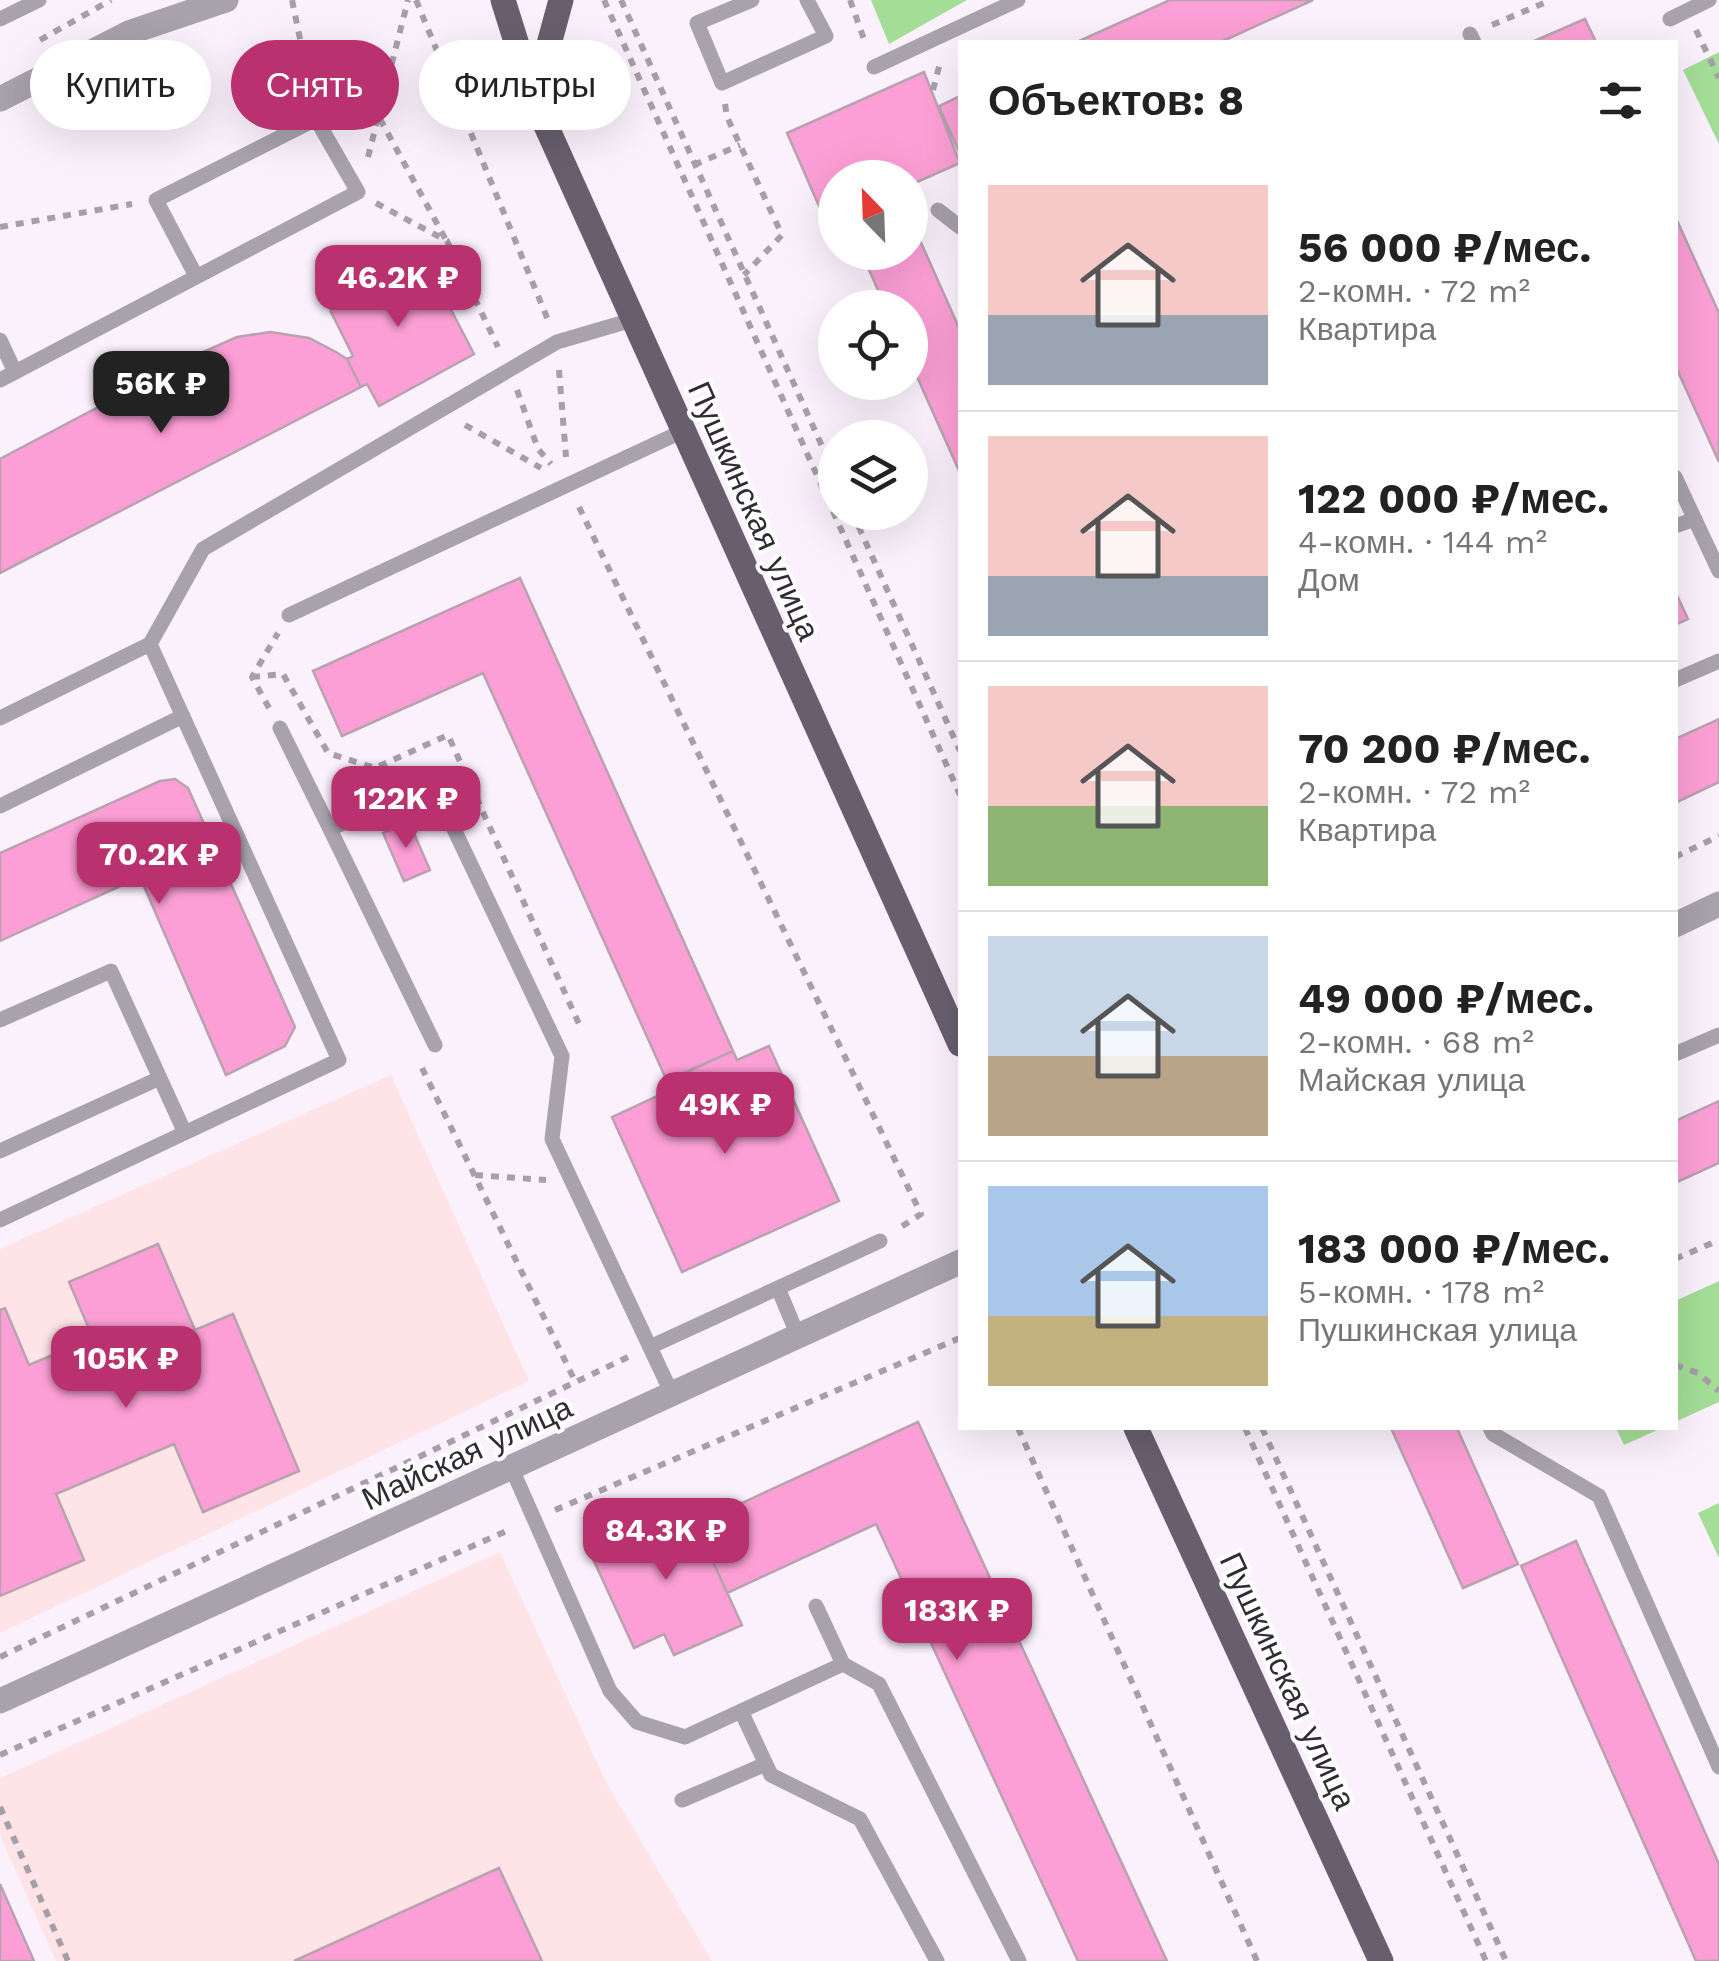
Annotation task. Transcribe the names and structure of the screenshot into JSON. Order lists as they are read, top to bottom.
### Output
{
  "streets": {
    "main road": ["Пушкинская улица"],
    "street": ["Майская улица"]
  },
  "north": "top left",
  "page": {
    "chip": ["Купить", "Снять", "Фильтры"],
    "heading": "Объектов: 8",
    "list": [
      {
        "name": "56 000 ₽/мес.",
        "note": "2-комн. · 72 m² · Квартира"
      },
      {
        "name": "122 000 ₽/мес.",
        "note": "4-комн. · 144 m² · Дом"
      },
      {
        "name": "70 200 ₽/мес.",
        "note": "2-комн. · 72 m² · Квартира"
      },
      {
        "name": "49 000 ₽/мес.",
        "note": "2-комн. · 68 m² · Майская улица"
      },
      {
        "name": "183 000 ₽/мес.",
        "note": "5-комн. · 178 m² · Пушкинская улица"
      }
    ],
    "price": [
      "46.2K ₽",
      "56K ₽",
      "122K ₽",
      "70.2K ₽",
      "49K ₽",
      "105K ₽",
      "84.3K ₽",
      "183K ₽"
    ]
  }
}
